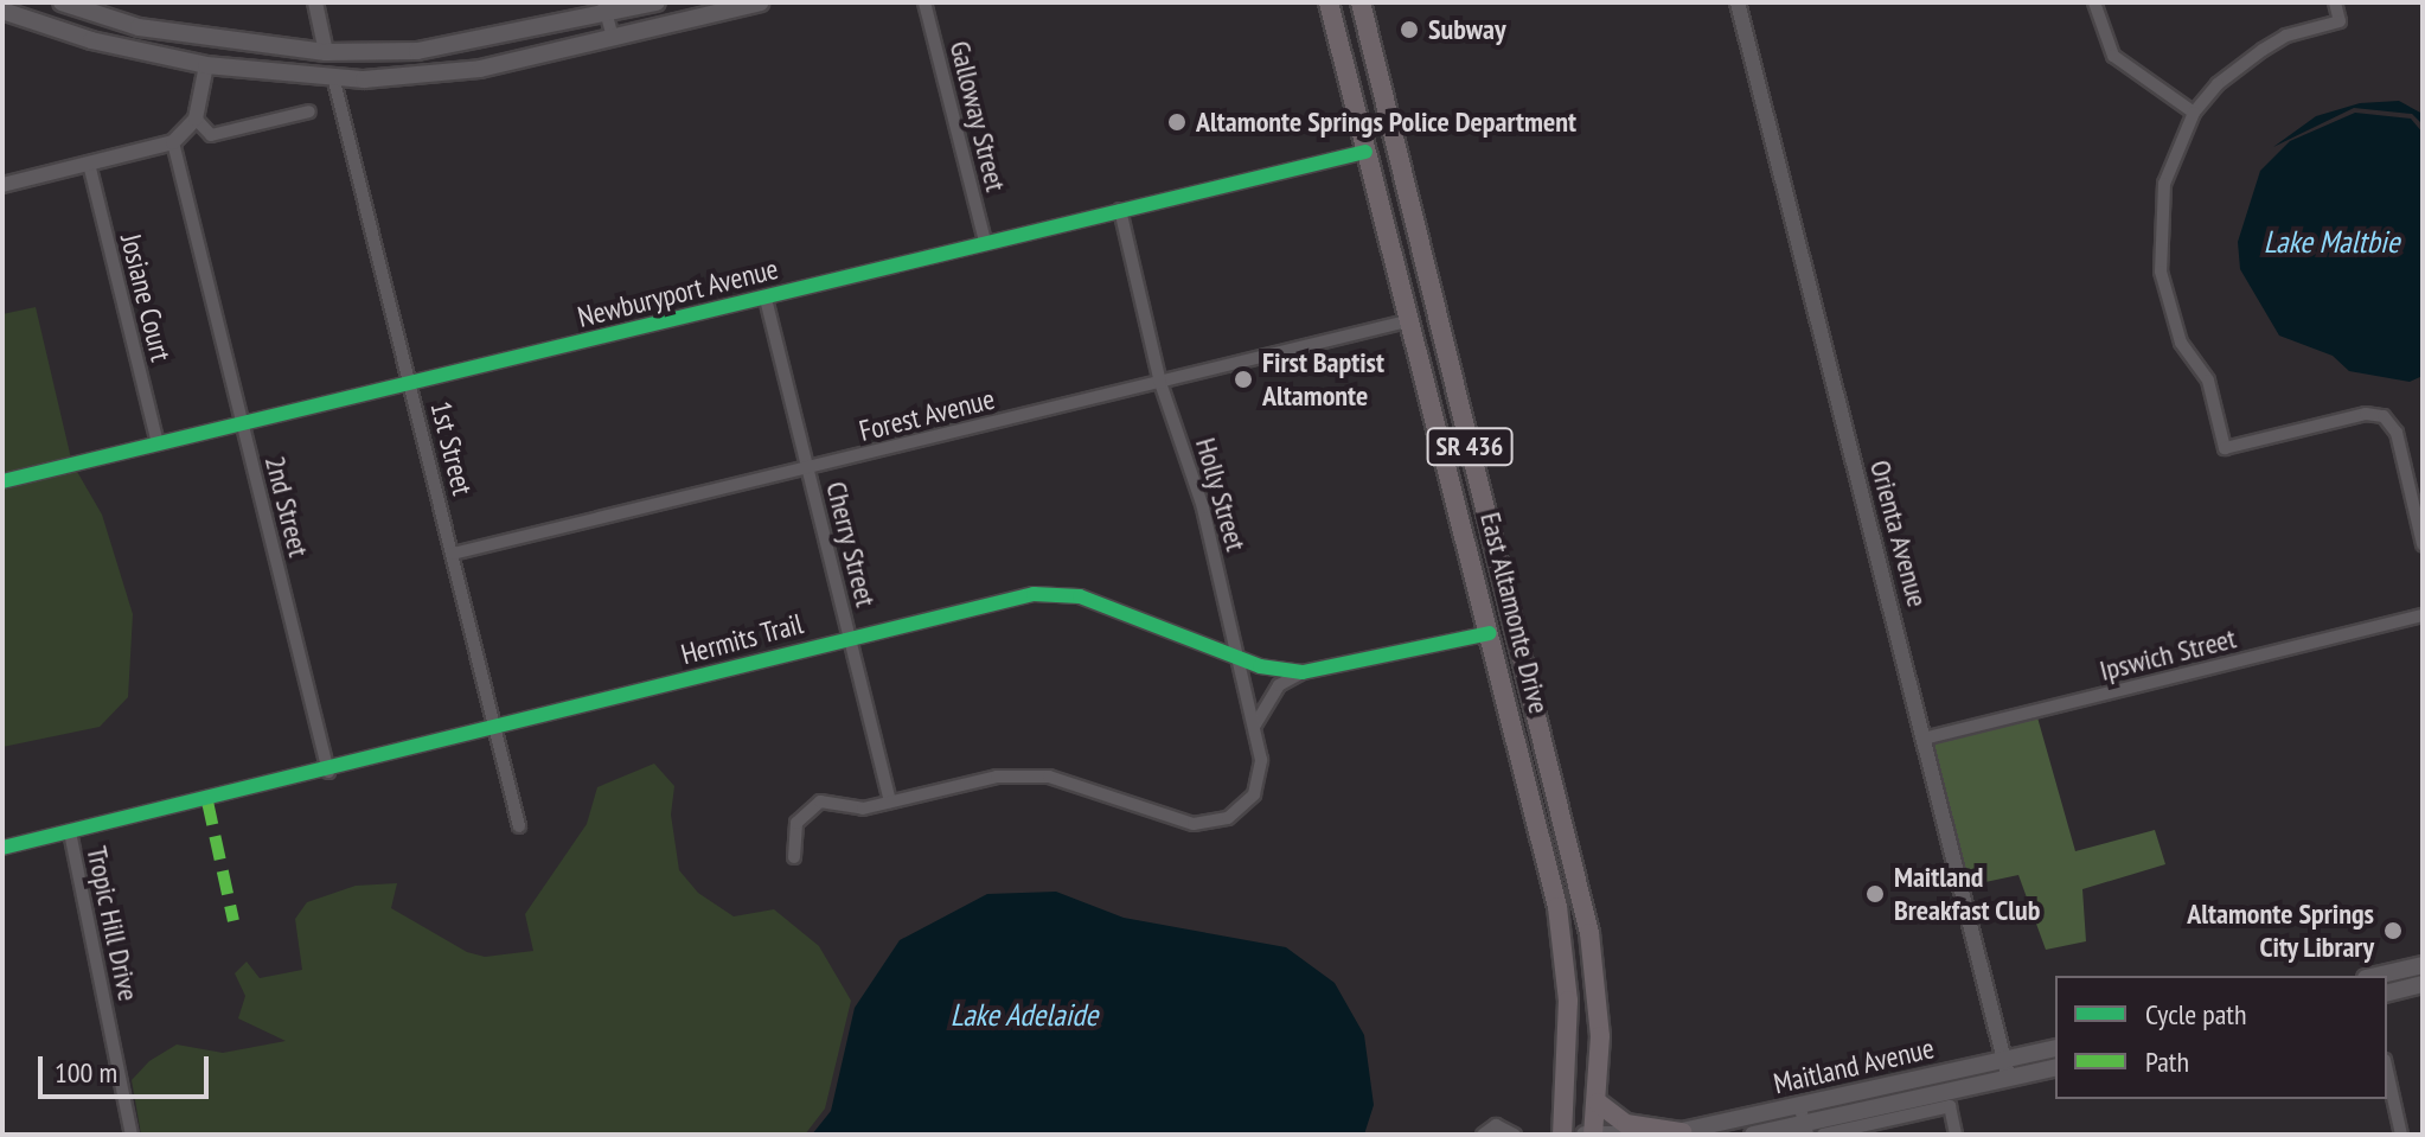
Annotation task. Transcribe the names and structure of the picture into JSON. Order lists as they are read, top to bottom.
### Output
{
  "streets": {
    "main road": ["SR 436", "East Altamonte Drive", "Maitland Avenue"],
    "street": [
      "Galloway Street",
      "Newburyport Avenue",
      "Josiane Court",
      "Forest Avenue",
      "1st Street",
      "Holly Street",
      "2nd Street",
      "Orienta Avenue",
      "Cherry Street",
      "Hermits Trail",
      "Ipswich Street",
      "Tropic Hill Drive"
    ]
  },
  "crossings": [
    ["Galloway Street", "Newburyport Avenue"],
    ["Newburyport Avenue", "Josiane Court"],
    ["Newburyport Avenue", "1st Street"],
    ["Newburyport Avenue", "Holly Street"],
    ["Newburyport Avenue", "2nd Street"],
    ["Newburyport Avenue", "Cherry Street"],
    ["Newburyport Avenue", "East Altamonte Drive"],
    ["Forest Avenue", "1st Street"],
    ["Forest Avenue", "Holly Street"],
    ["Forest Avenue", "Cherry Street"],
    ["Forest Avenue", "East Altamonte Drive"],
    ["SR 436", "East Altamonte Drive"],
    ["1st Street", "Hermits Trail"],
    ["Holly Street", "Cherry Street"],
    ["Holly Street", "Hermits Trail"],
    ["2nd Street", "Hermits Trail"],
    ["Orienta Avenue", "Ipswich Street"],
    ["Orienta Avenue", "Maitland Avenue"],
    ["Cherry Street", "Hermits Trail"],
    ["East Altamonte Drive", "Hermits Trail"],
    ["Hermits Trail", "Tropic Hill Drive"]
  ],
  "water": ["Lake Maltbie", "Lake Adelaide"],
  "places": [
    "Subway",
    "Altamonte Springs Police Department",
    "First Baptist Altamonte",
    "Maitland Breakfast Club",
    "Altamonte Springs City Library"
  ],
  "legend": ["Cycle path", "Path"],
  "scale_bar": "100 m"
}
